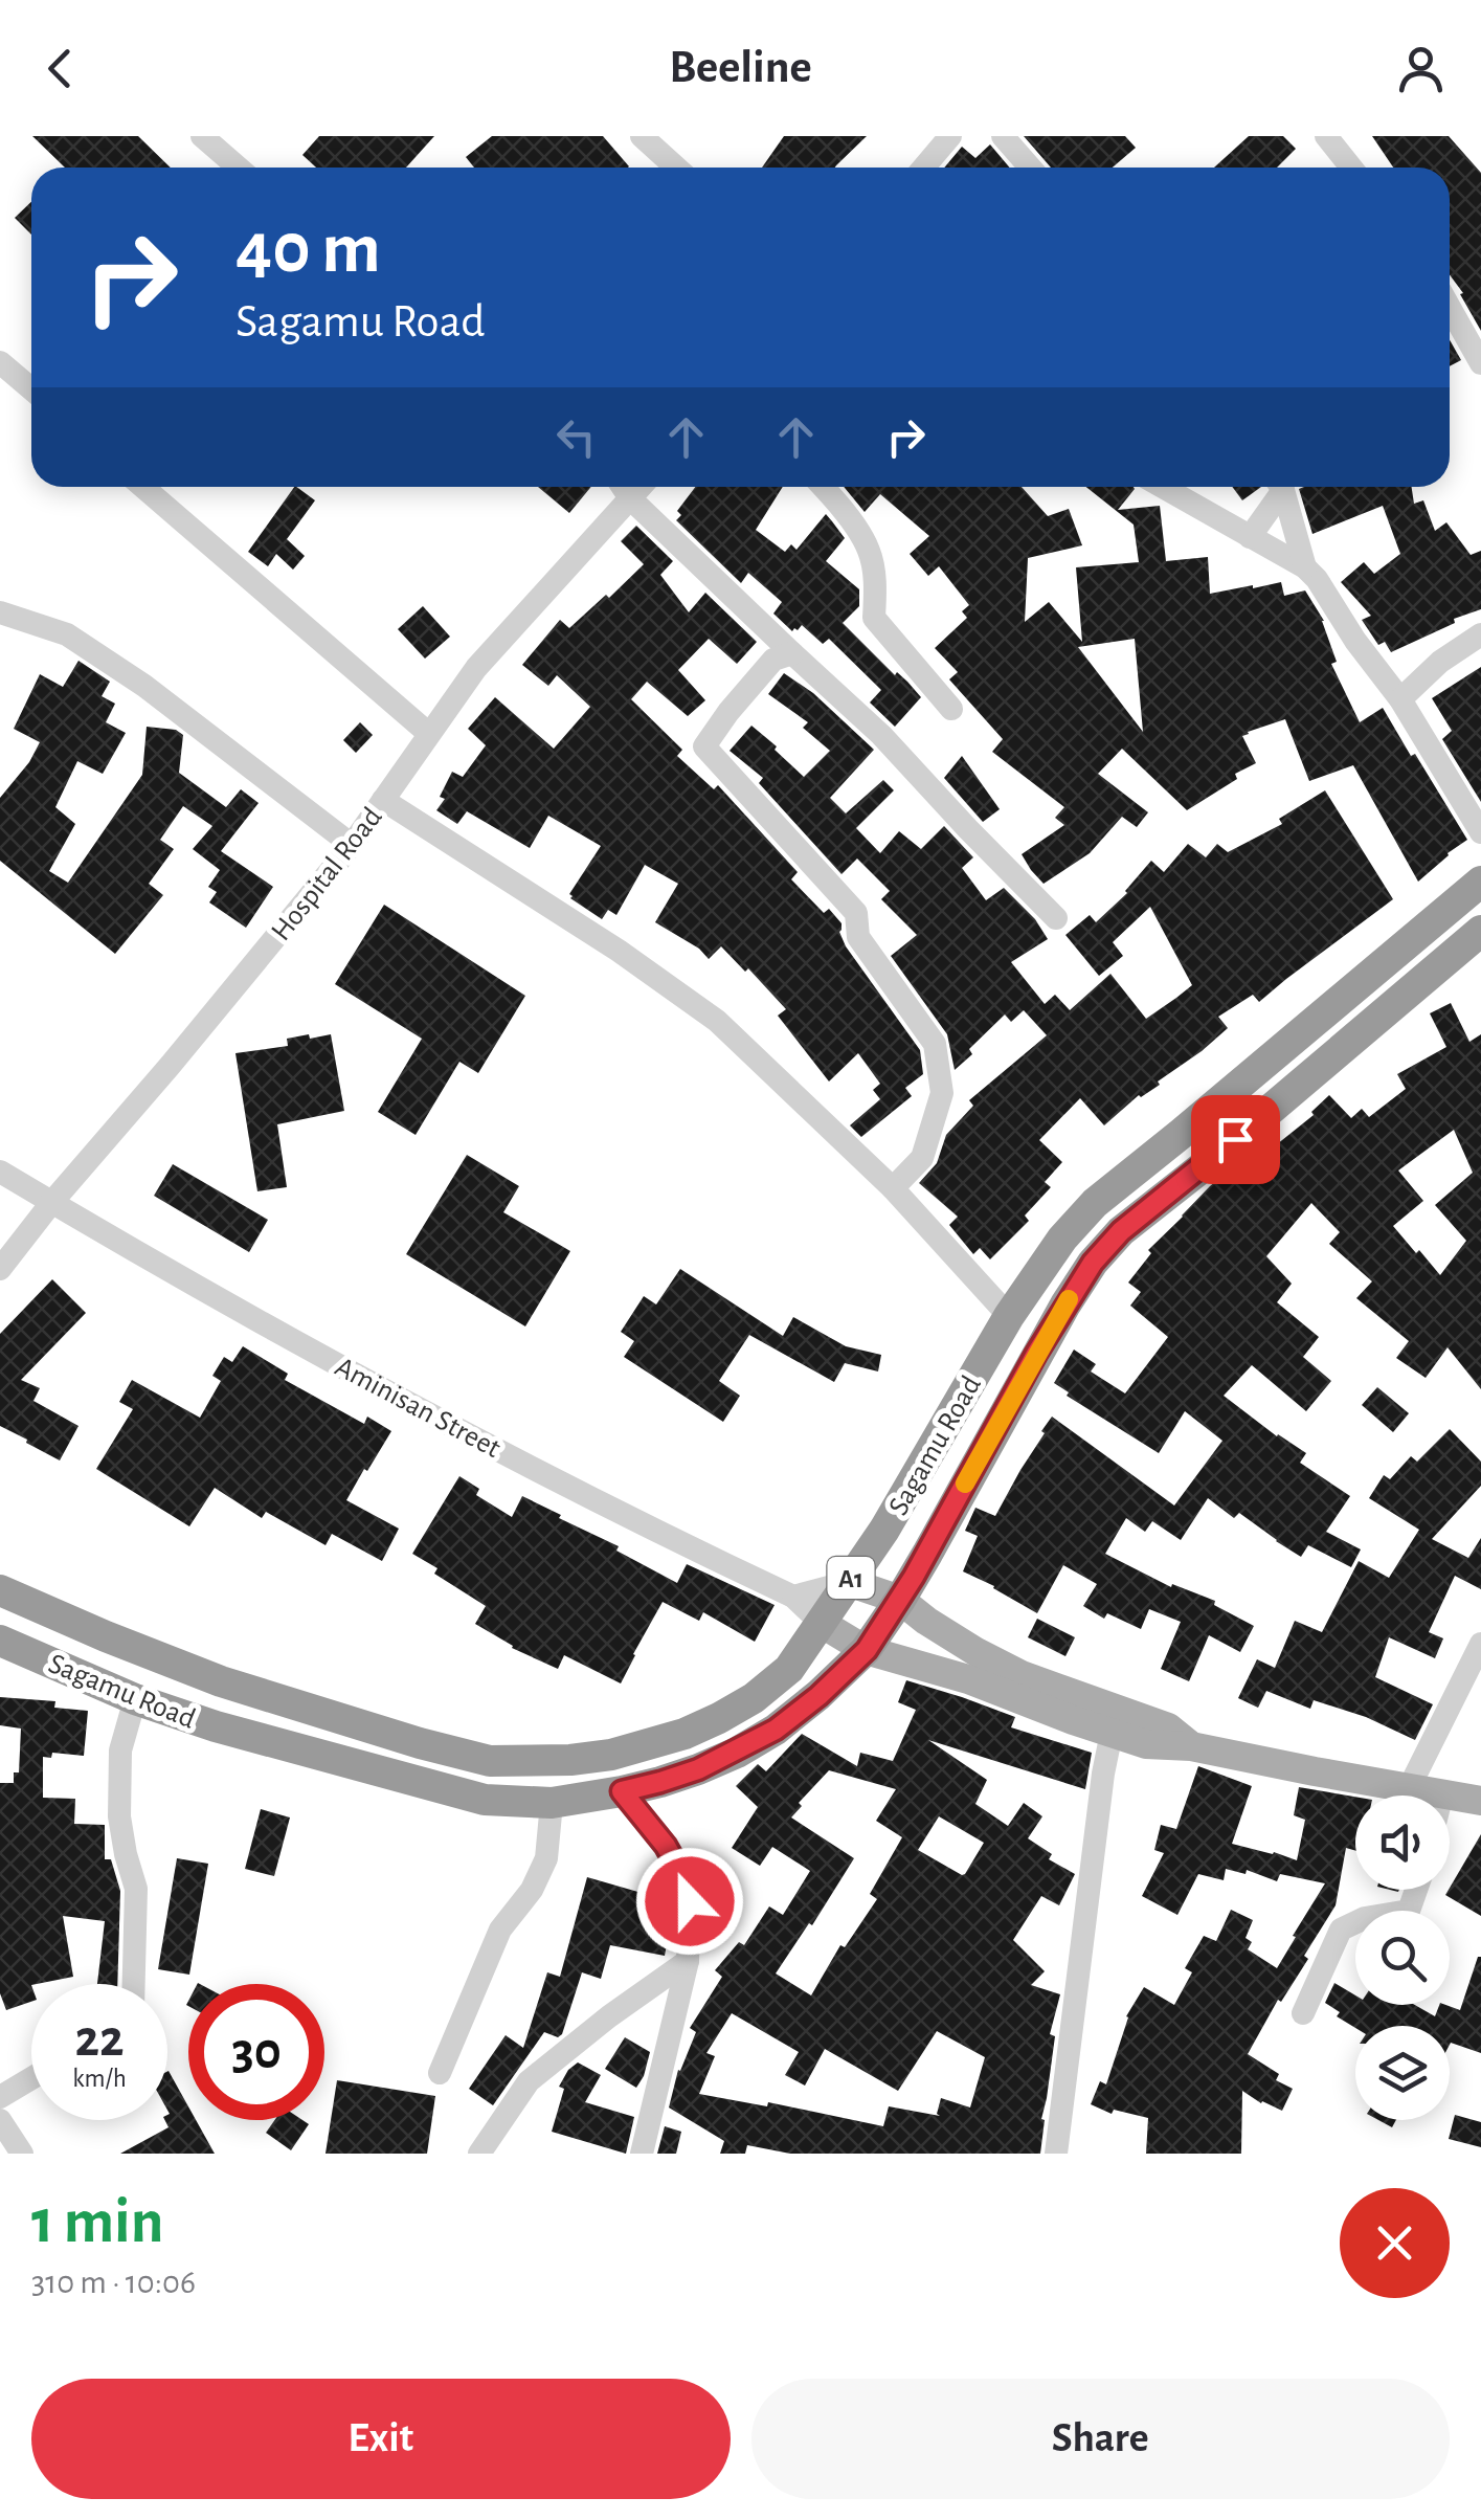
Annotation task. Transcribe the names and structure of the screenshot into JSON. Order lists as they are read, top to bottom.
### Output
{
  "streets": {
    "highway": ["Sagamu Road", "A1"],
    "street": ["Hospital Road", "Aminisan Street"]
  },
  "crossings": [
    ["Hospital Road", "Aminisan Street"],
    ["Aminisan Street", "Sagamu Road"]
  ],
  "page": {
    "header": "Beeline",
    "turn": ["40 m", "Sagamu Road"],
    "speed": "22 km/h",
    "limit": "30",
    "heading": ["1 min", "310 m · 10:06"],
    "buttons": ["Exit", "Share"]
  }
}
